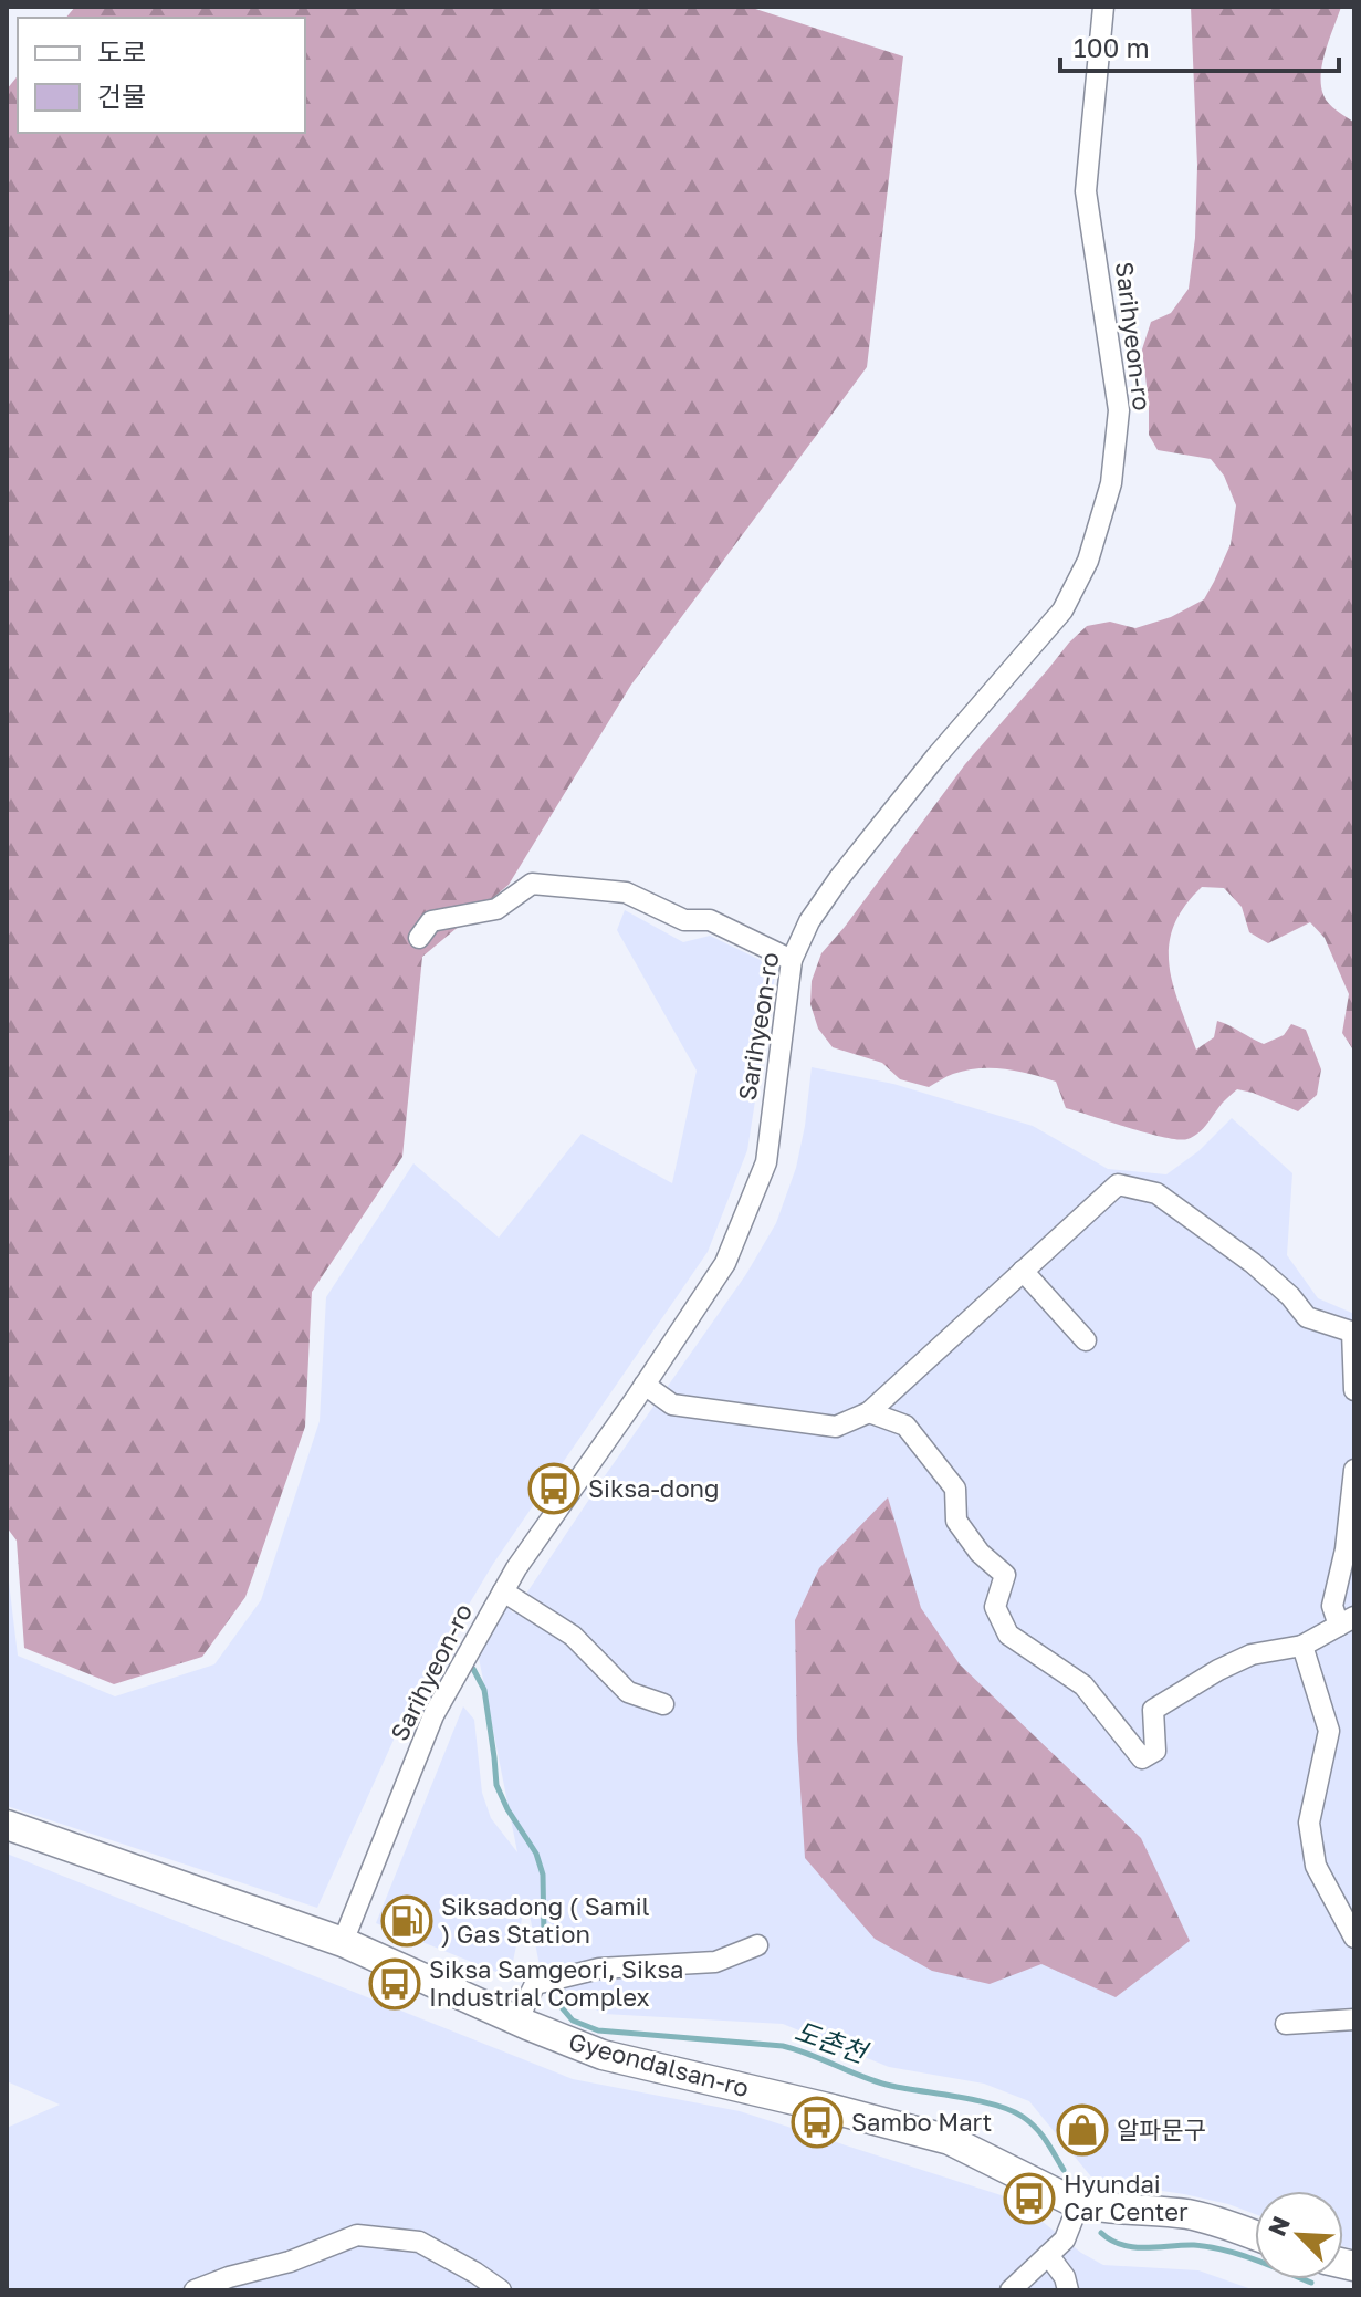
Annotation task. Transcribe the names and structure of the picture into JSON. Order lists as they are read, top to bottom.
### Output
{
  "streets": {
    "street": ["Sarihyeon-ro", "Gyeondalsan-ro"]
  },
  "crossings": [
    ["Sarihyeon-ro", "Gyeondalsan-ro"]
  ],
  "water": ["도촌천"],
  "places": {
    "bus stop": [
      "Siksa-dong",
      "Siksa Samgeori, Siksa Industrial Complex",
      "Sambo Mart",
      "Hyundai Car Center"
    ],
    "fuel station": ["Siksadong ( Samil ) Gas Station"],
    "shop": ["알파문구"]
  },
  "legend": ["도로", "건물"],
  "scale_bar": "100 m",
  "north": "top left"
}
